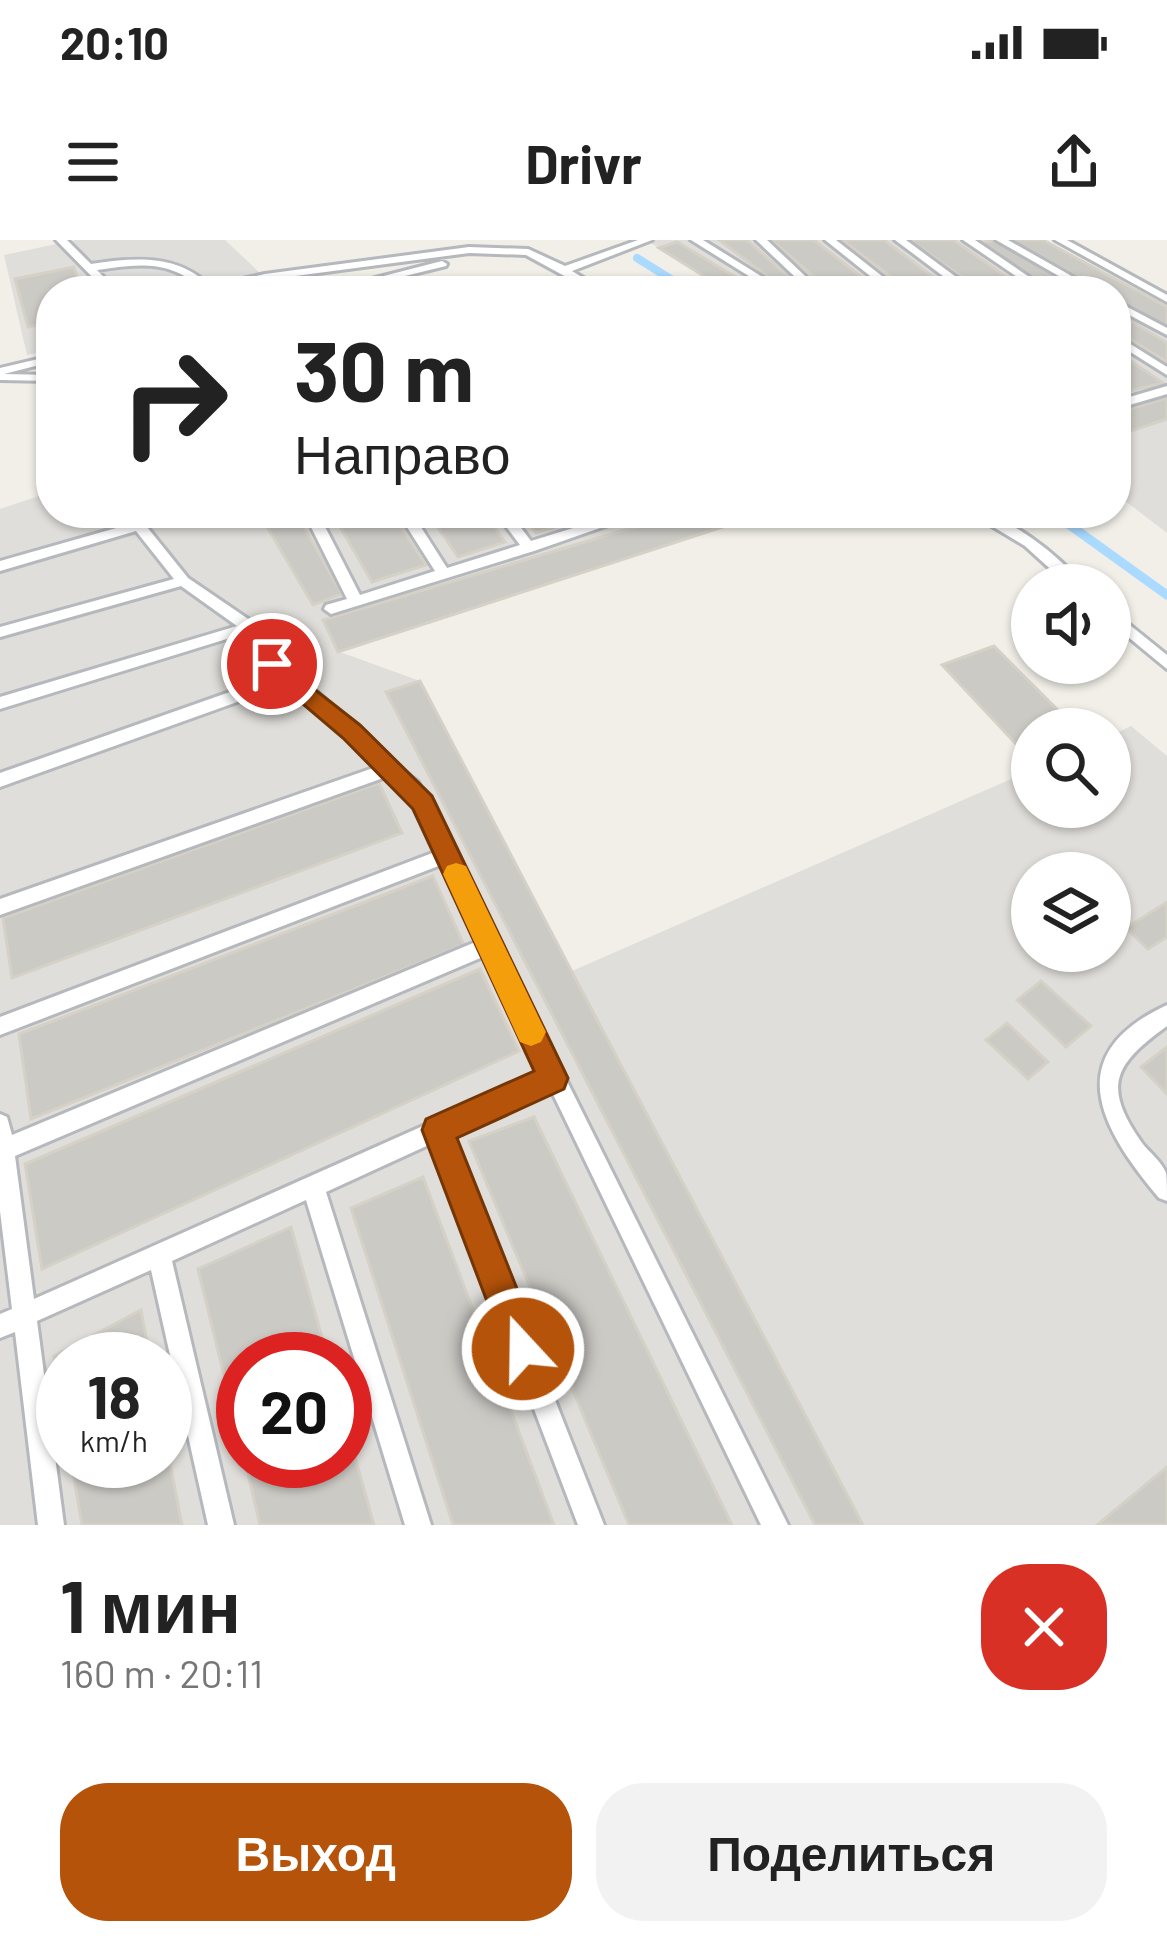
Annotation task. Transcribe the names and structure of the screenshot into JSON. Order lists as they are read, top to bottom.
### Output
{
  "page": {
    "status": "20:10",
    "header": "Drivr",
    "turn": ["30 m", "Направо"],
    "speed": "18 km/h",
    "limit": "20",
    "heading": ["1 мин", "160 m · 20:11"],
    "buttons": ["Выход", "Поделиться"]
  }
}
